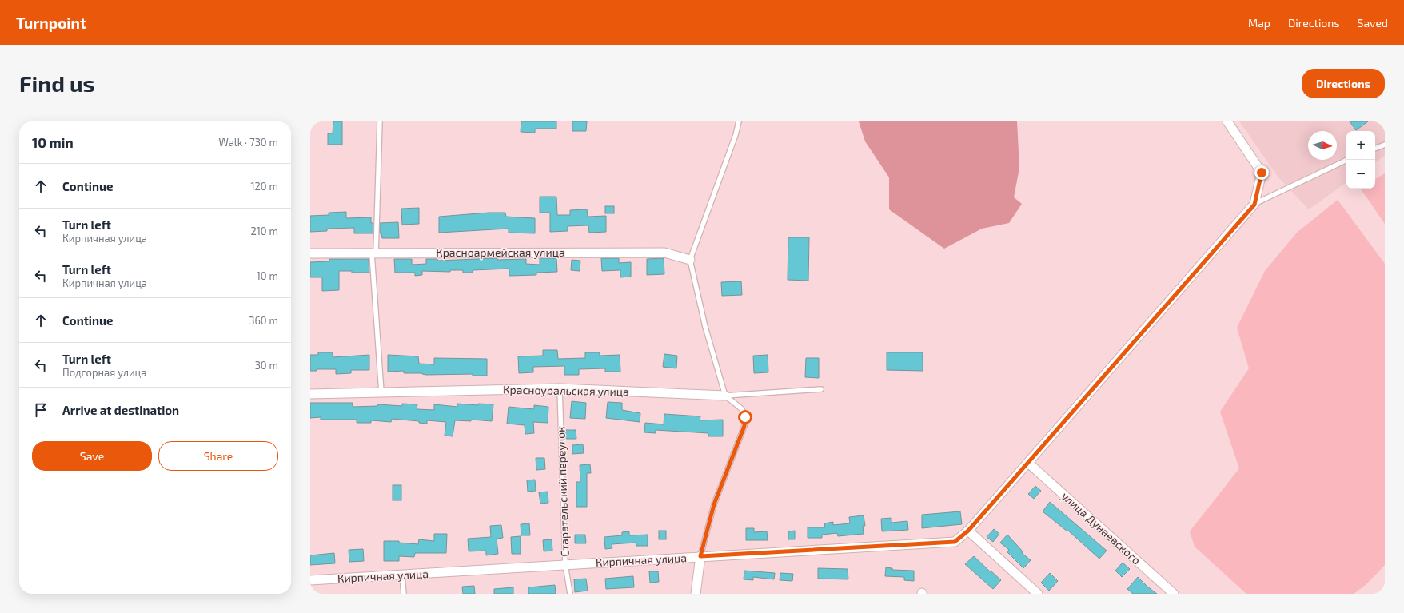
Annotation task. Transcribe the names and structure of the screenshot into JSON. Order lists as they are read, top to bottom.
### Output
{
  "streets": {
    "street": [
      "Красноармейская улица",
      "Красноуральская улица",
      "улица Дунаевского",
      "Кирпичная улица"
    ],
    "lane": ["Старательский переулок"]
  },
  "crossings": [
    ["Красноуральская улица", "Старательский переулок"],
    ["Старательский переулок", "Кирпичная улица"],
    ["улица Дунаевского", "Кирпичная улица"]
  ],
  "north": "right",
  "page": {
    "header": "Turnpoint",
    "nav": ["Map", "Directions", "Saved"],
    "buttons": [
      "Directions",
      ["Save", "Share"]
    ],
    "title": "Find us",
    "heading": ["10 min", "Walk · 730 m"],
    "map_buttons": ["+", "−"],
    "list": [
      ["Continue", "120 m"],
      ["Turn left", "Кирпичная улица", "210 m"],
      ["Turn left", "Кирпичная улица", "10 m"],
      ["Continue", "360 m"],
      ["Turn left", "Подгорная улица", "30 m"],
      "Arrive at destination"
    ]
  }
}
